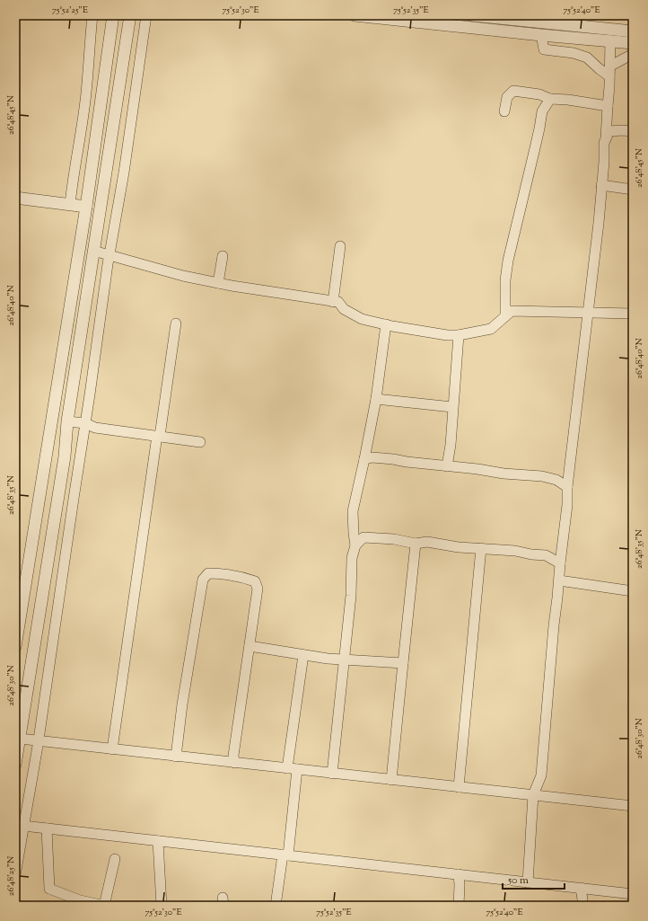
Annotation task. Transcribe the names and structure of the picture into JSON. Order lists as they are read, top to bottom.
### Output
{
  "scale_bar": "50 m",
  "coordinates": [
    "75°52'25\"E",
    "75°52'30\"E",
    "75°52'35\"E",
    "75°52'40\"E",
    "26°48'45\"N",
    "26°48'40\"N",
    "26°48'35\"N",
    "26°48'30\"N",
    "26°48'25\"N"
  ]
}
